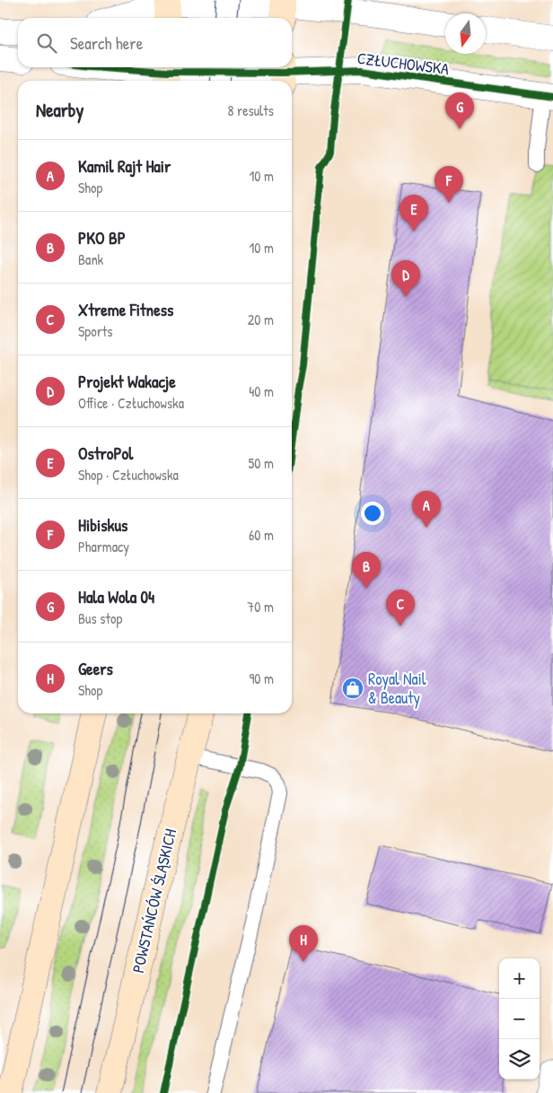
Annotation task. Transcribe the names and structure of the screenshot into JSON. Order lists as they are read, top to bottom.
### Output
{
  "streets": {
    "main road": ["POWSTAŃCÓW ŚLĄSKICH"],
    "street": ["CZŁUCHOWSKA"]
  },
  "places": {
    "shop": ["Royal Nail & Beauty"]
  },
  "north": "bottom",
  "page": {
    "search": "Search here",
    "heading": ["Nearby", "8 results"],
    "pins": [
      "G",
      "F",
      "E",
      "D",
      "A",
      "B",
      "C",
      "H"
    ],
    "list": [
      {
        "mark": "A",
        "name": "Kamil Rajt Hair",
        "note": "Shop",
        "value": "10 m"
      },
      {
        "mark": "B",
        "name": "PKO BP",
        "note": "Bank",
        "value": "10 m"
      },
      {
        "mark": "C",
        "name": "Xtreme Fitness",
        "note": "Sports",
        "value": "20 m"
      },
      {
        "mark": "D",
        "name": "Projekt Wakacje",
        "note": "Office · Człuchowska",
        "value": "40 m"
      },
      {
        "mark": "E",
        "name": "OstroPol",
        "note": "Shop · Człuchowska",
        "value": "50 m"
      },
      {
        "mark": "F",
        "name": "Hibiskus",
        "note": "Pharmacy",
        "value": "60 m"
      },
      {
        "mark": "G",
        "name": "Hala Wola 04",
        "note": "Bus stop",
        "value": "70 m"
      },
      {
        "mark": "H",
        "name": "Geers",
        "note": "Shop",
        "value": "90 m"
      }
    ],
    "map_buttons": ["+", "−"]
  }
}
